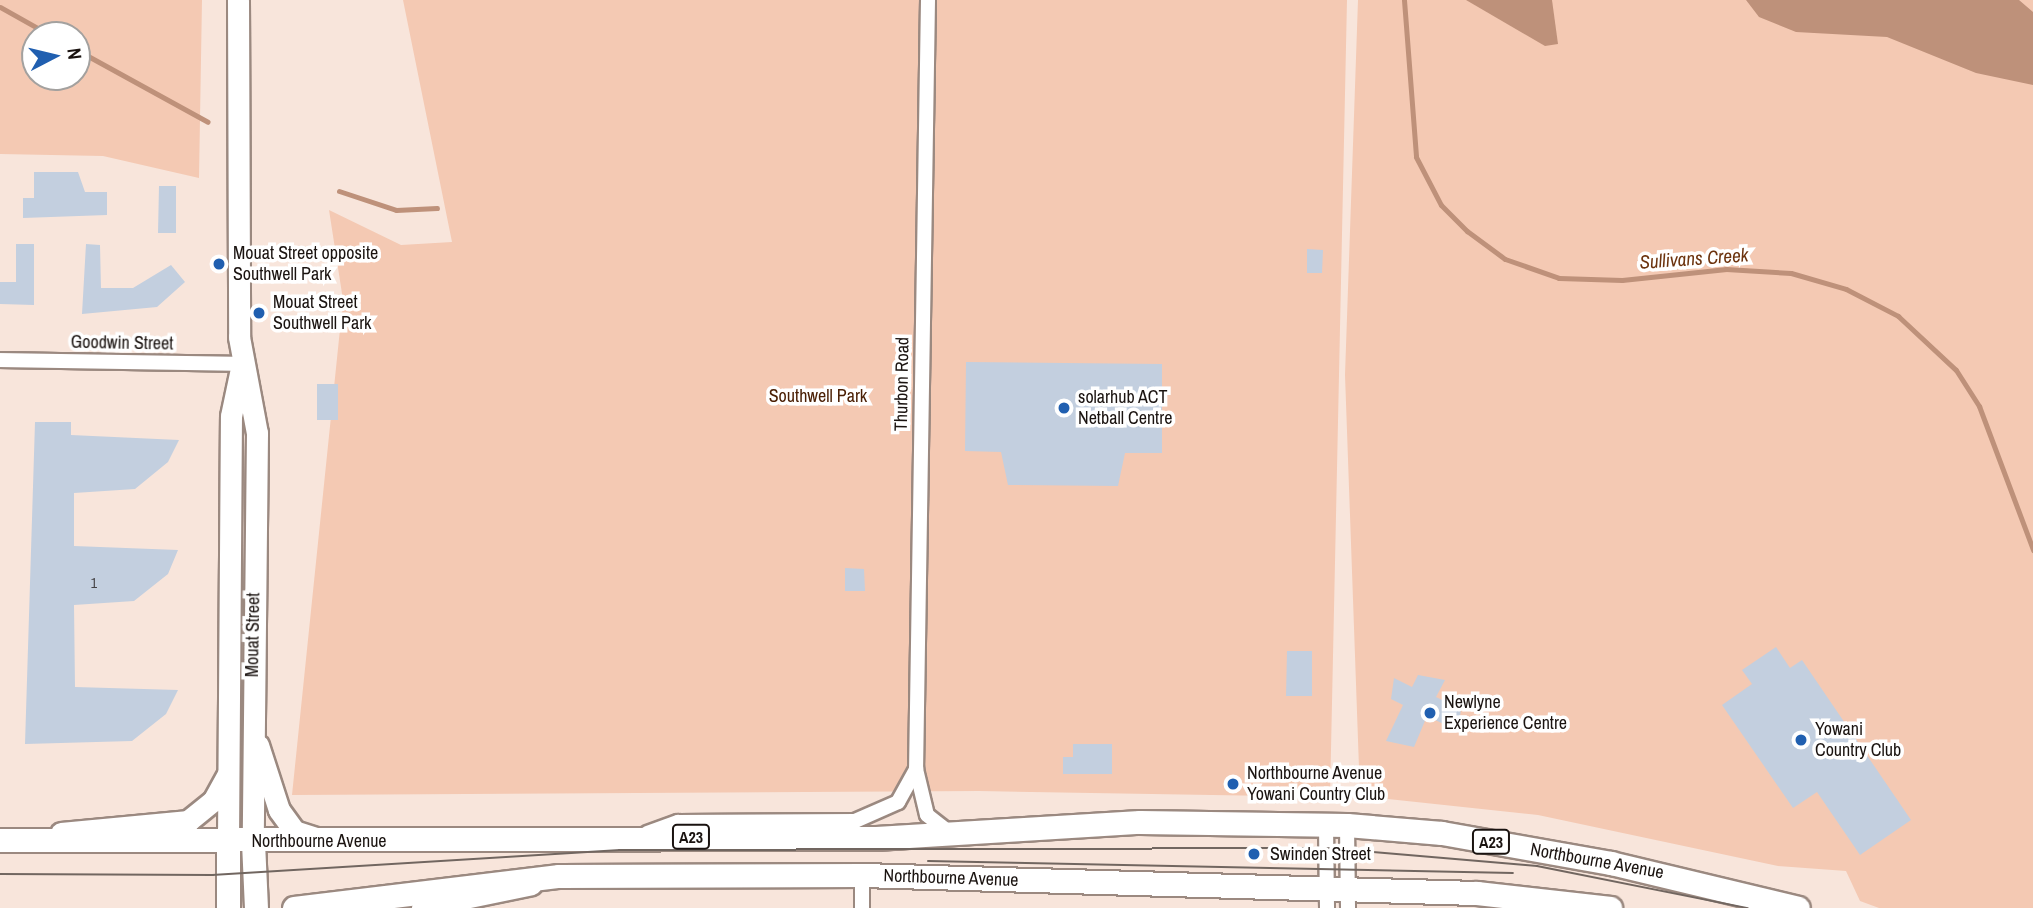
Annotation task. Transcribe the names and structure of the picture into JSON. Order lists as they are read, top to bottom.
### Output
{
  "streets": {
    "highway": ["Mouat Street", "A23", "Northbourne Avenue"],
    "street": ["Goodwin Street", "Thurbon Road"]
  },
  "crossings": [
    ["Goodwin Street", "Mouat Street"],
    ["Thurbon Road", "Northbourne Avenue"],
    ["Mouat Street", "Northbourne Avenue"]
  ],
  "water": ["Sullivans Creek"],
  "parks": ["Southwell Park"],
  "places": [
    "Mouat Street opposite Southwell Park",
    "Mouat Street Southwell Park",
    "solarhub ACT Netball Centre",
    "Newlyne Experience Centre",
    "Yowani Country Club",
    "Northbourne Avenue Yowani Country Club",
    "Swinden Street"
  ],
  "house_numbers": ["1"],
  "north": "right"
}
